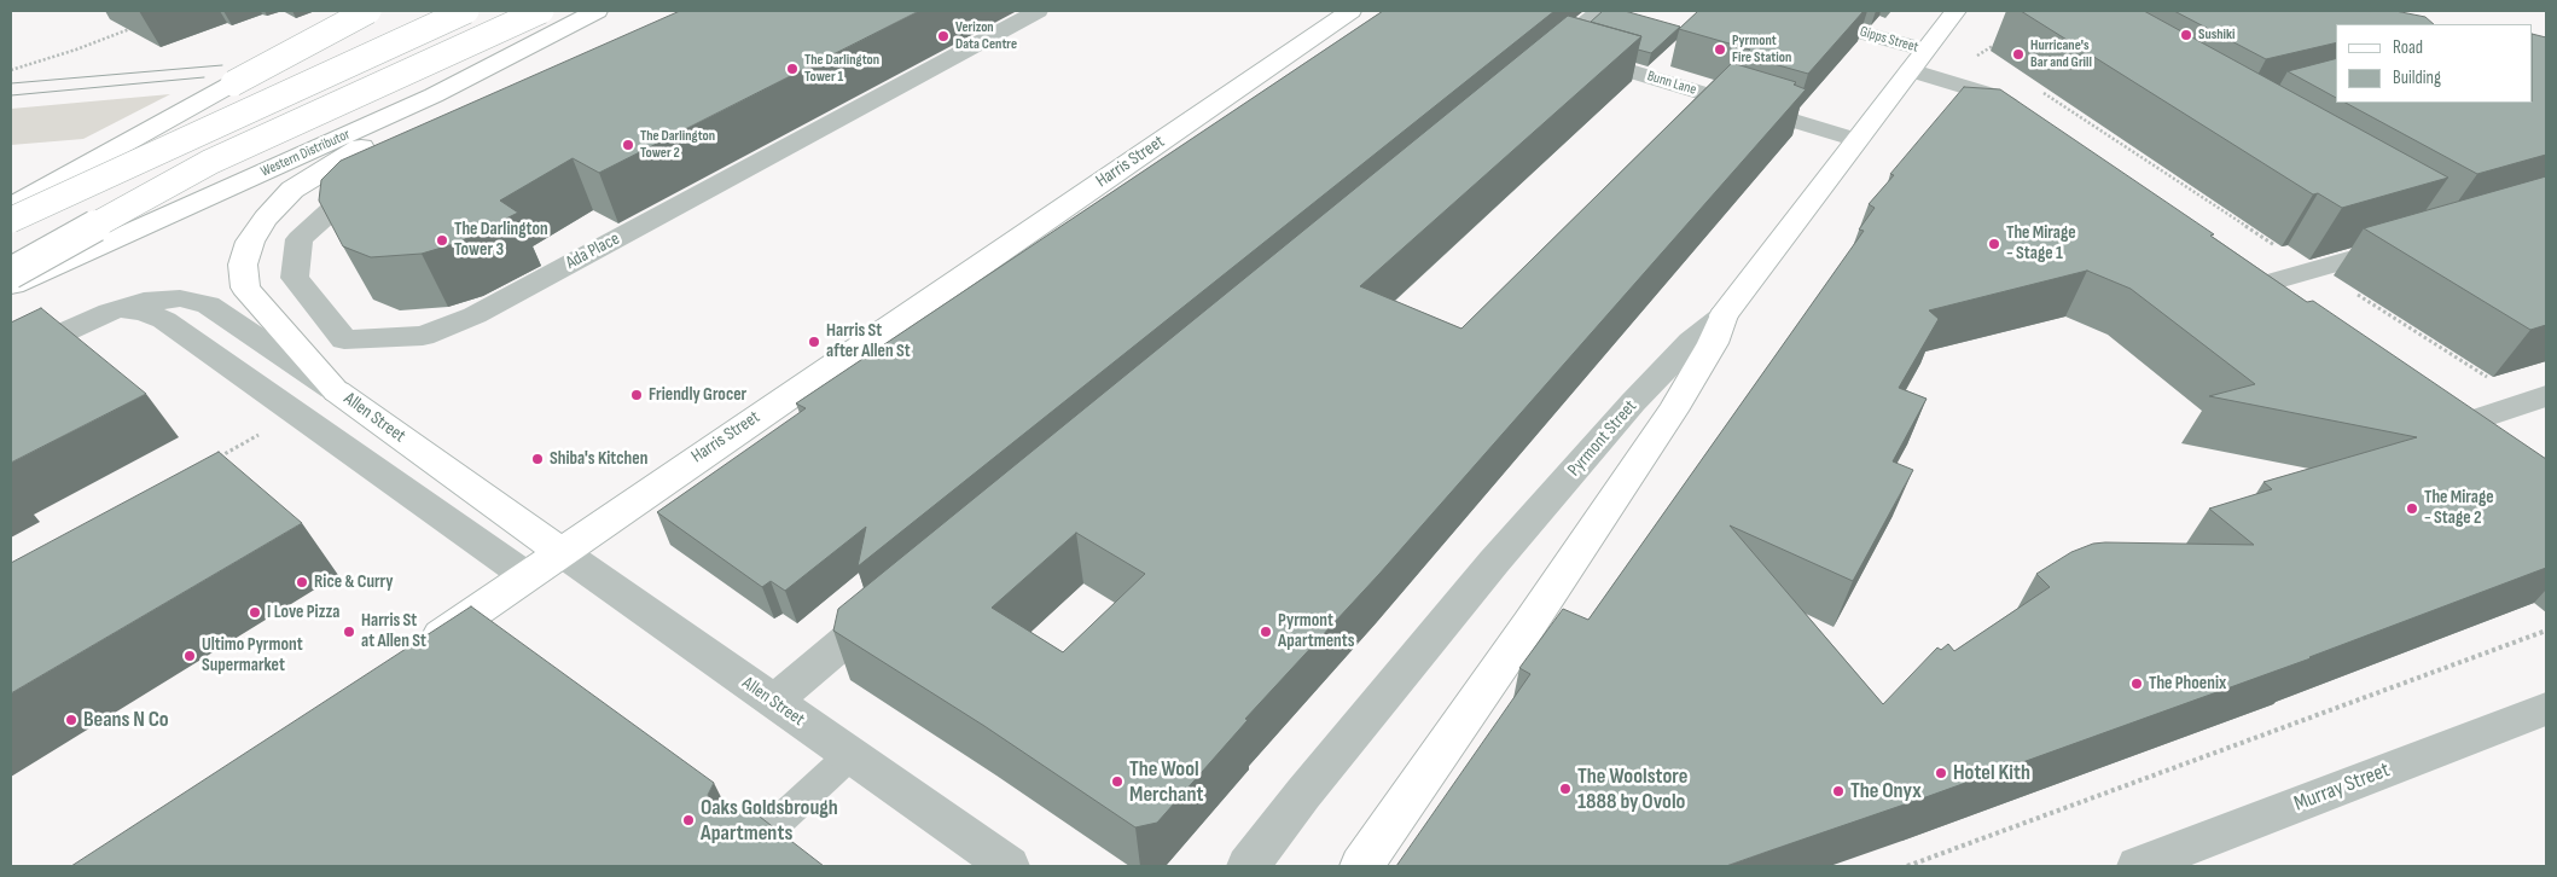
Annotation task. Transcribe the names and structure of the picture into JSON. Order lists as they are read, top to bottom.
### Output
{
  "streets": {
    "main road": [
      "Western Distributor",
      "Harris Street",
      "Allen Street",
      "Pyrmont Street"
    ],
    "street": [
      "Gipps Street",
      "Bunn Lane",
      "Ada Place",
      "Murray Street"
    ]
  },
  "crossings": [
    ["Gipps Street", "Pyrmont Street"],
    ["Bunn Lane", "Pyrmont Street"],
    ["Harris Street", "Allen Street"]
  ],
  "places": [
    "Sushiki",
    "Verizon Data Centre",
    "Pyrmont Fire Station",
    "Hurricane's Bar and Grill",
    "The Darlington Tower 1",
    "The Darlington Tower 2",
    "The Darlington Tower 3",
    "The Mirage - Stage 1",
    "Harris St after Allen St",
    "Friendly Grocer",
    "Shiba's Kitchen",
    "The Mirage - Stage 2",
    "Rice & Curry",
    "I Love Pizza",
    "Harris St at Allen St",
    "Pyrmont Apartments",
    "Ultimo Pyrmont Supermarket",
    "The Phoenix",
    "Beans N Co",
    "Hotel Kith",
    "The Wool Merchant",
    "The Woolstore 1888 by Ovolo",
    "The Onyx",
    "Oaks Goldsbrough Apartments"
  ],
  "legend": ["Road", "Building"]
}
